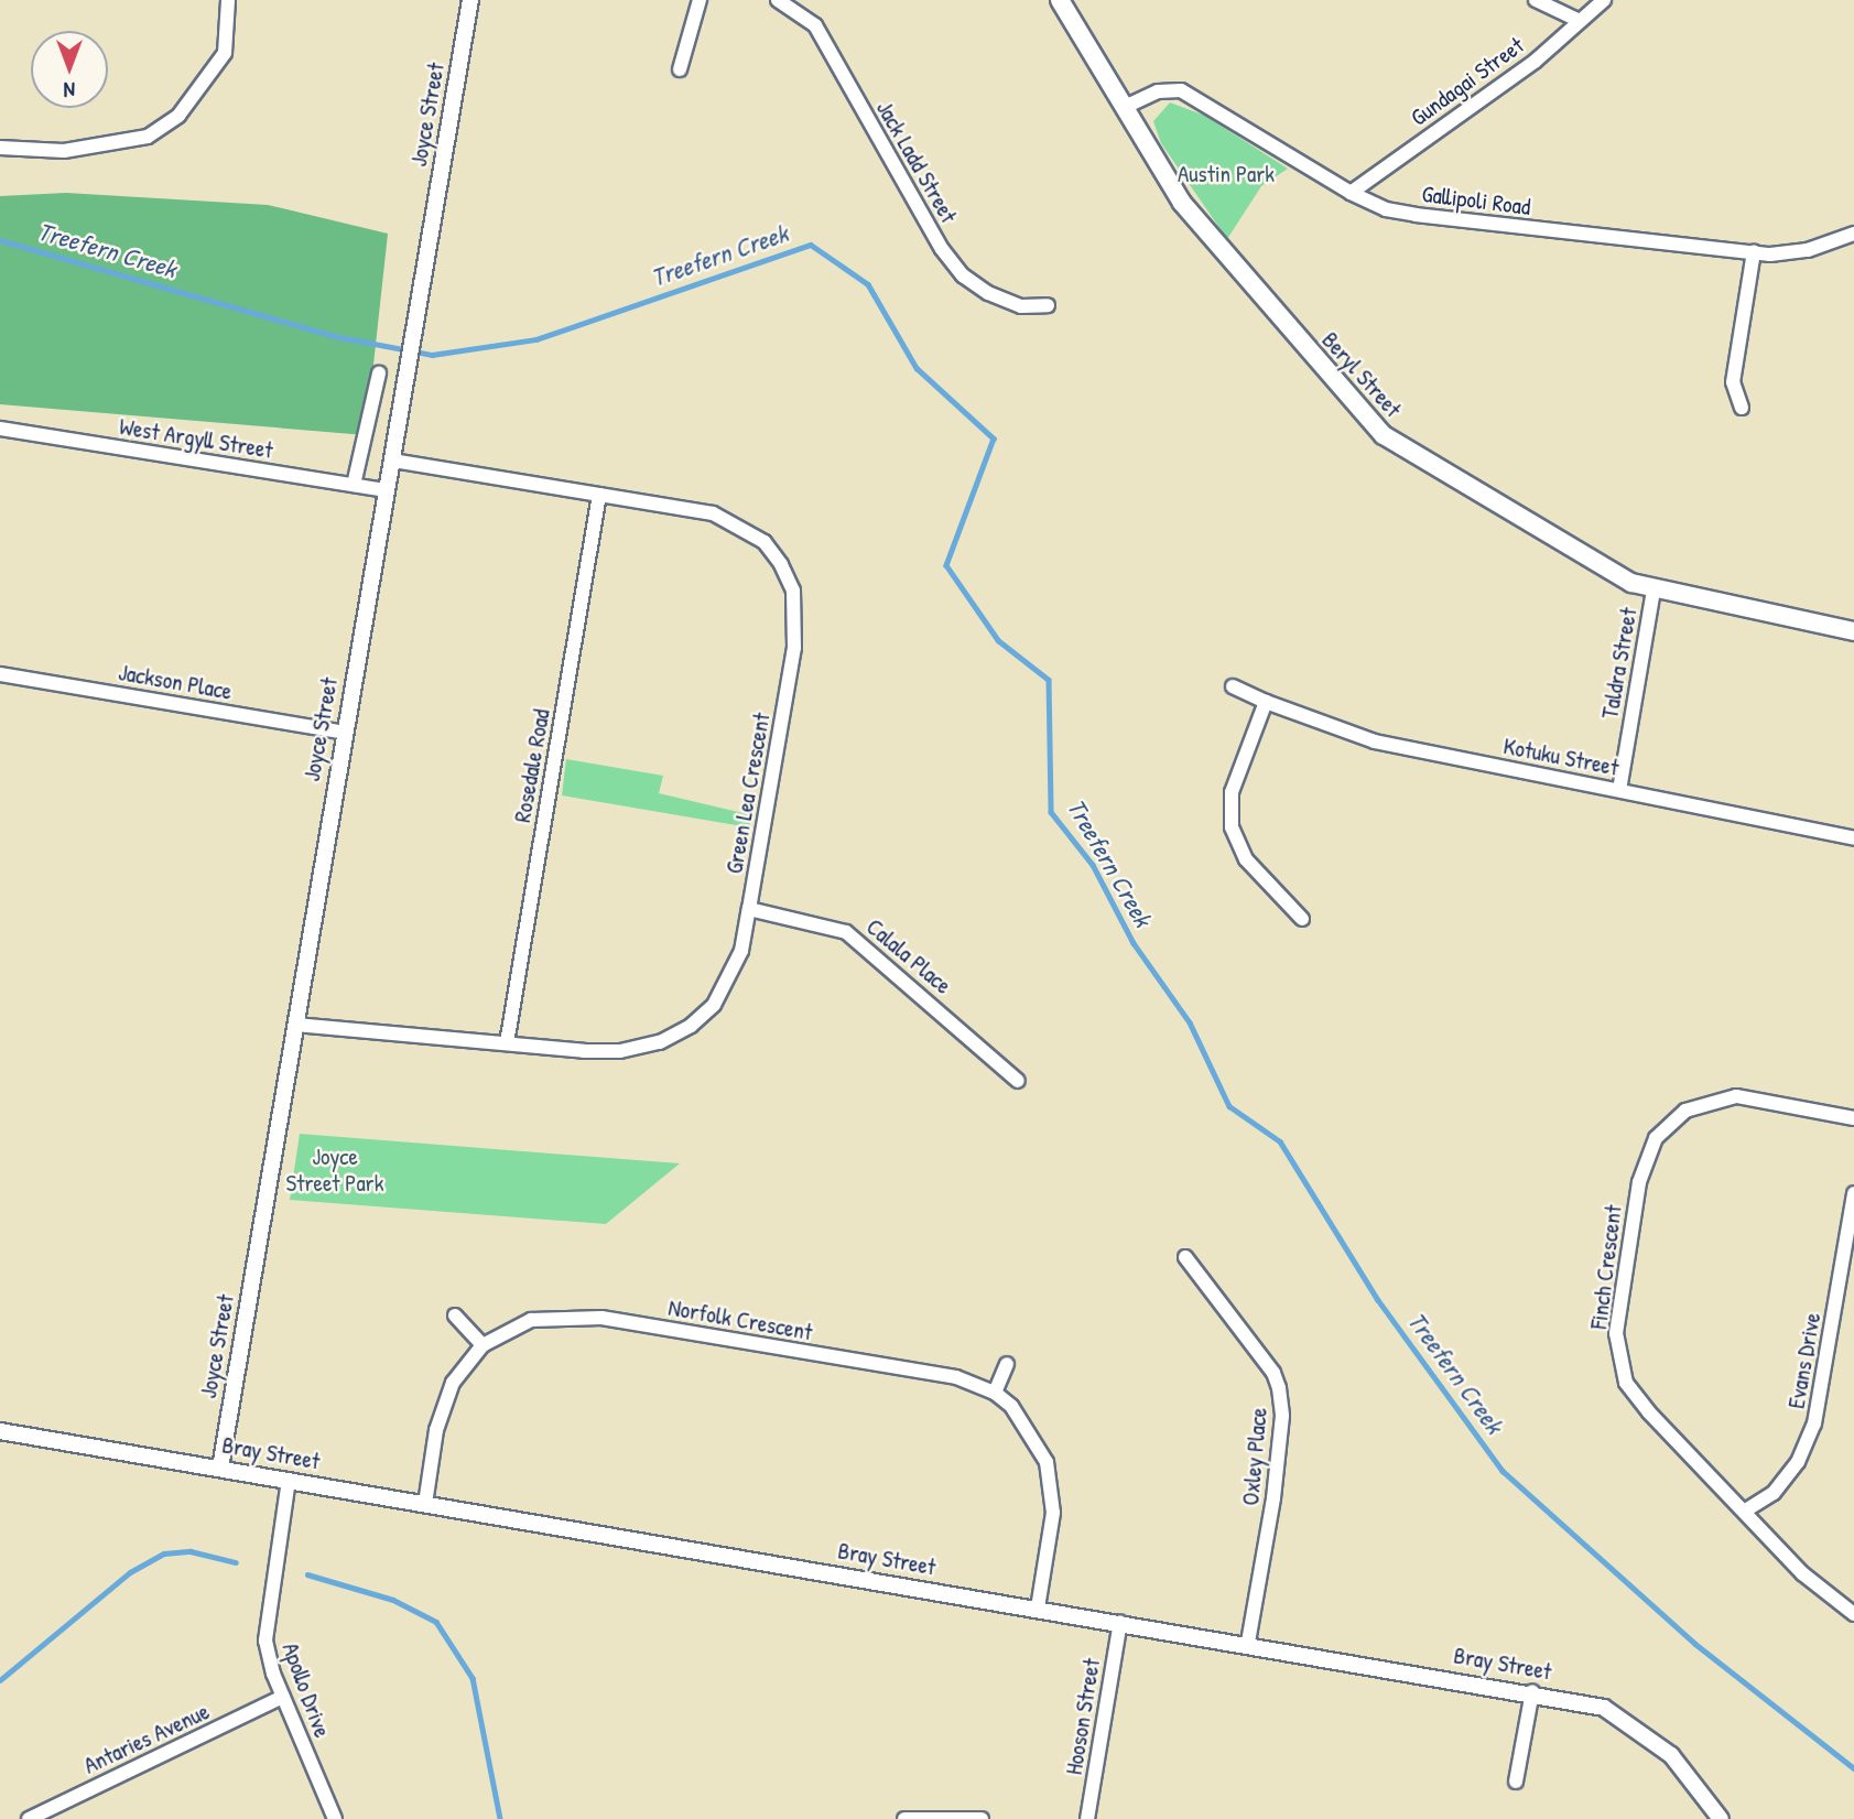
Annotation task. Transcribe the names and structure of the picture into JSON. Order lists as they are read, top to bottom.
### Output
{
  "streets": {
    "main road": ["Beryl Street"],
    "street": [
      "Gundagai Street",
      "Joyce Street",
      "Jack Ladd Street",
      "Gallipoli Road",
      "West Argyll Street",
      "Taldra Street",
      "Jackson Place",
      "Kotuku Street",
      "Rosedale Road",
      "Green Lea Crescent",
      "Calala Place",
      "Finch Crescent",
      "Norfolk Crescent",
      "Evans Drive",
      "Bray Street",
      "Oxley Place",
      "Apollo Drive",
      "Hooson Street",
      "Antaries Avenue"
    ]
  },
  "crossings": [
    ["Gundagai Street", "Gallipoli Road"],
    ["Joyce Street", "West Argyll Street"],
    ["Joyce Street", "Jackson Place"],
    ["Joyce Street", "Green Lea Crescent"],
    ["Joyce Street", "Bray Street"],
    ["Gallipoli Road", "Beryl Street"],
    ["Beryl Street", "Taldra Street"],
    ["Taldra Street", "Kotuku Street"],
    ["Rosedale Road", "Green Lea Crescent"],
    ["Green Lea Crescent", "Calala Place"],
    ["Finch Crescent", "Evans Drive"],
    ["Norfolk Crescent", "Bray Street"],
    ["Bray Street", "Oxley Place"],
    ["Bray Street", "Apollo Drive"],
    ["Bray Street", "Hooson Street"],
    ["Apollo Drive", "Antaries Avenue"]
  ],
  "water": ["Treefern Creek"],
  "parks": ["Austin Park", "Joyce Street Park"],
  "north": "bottom"
}
